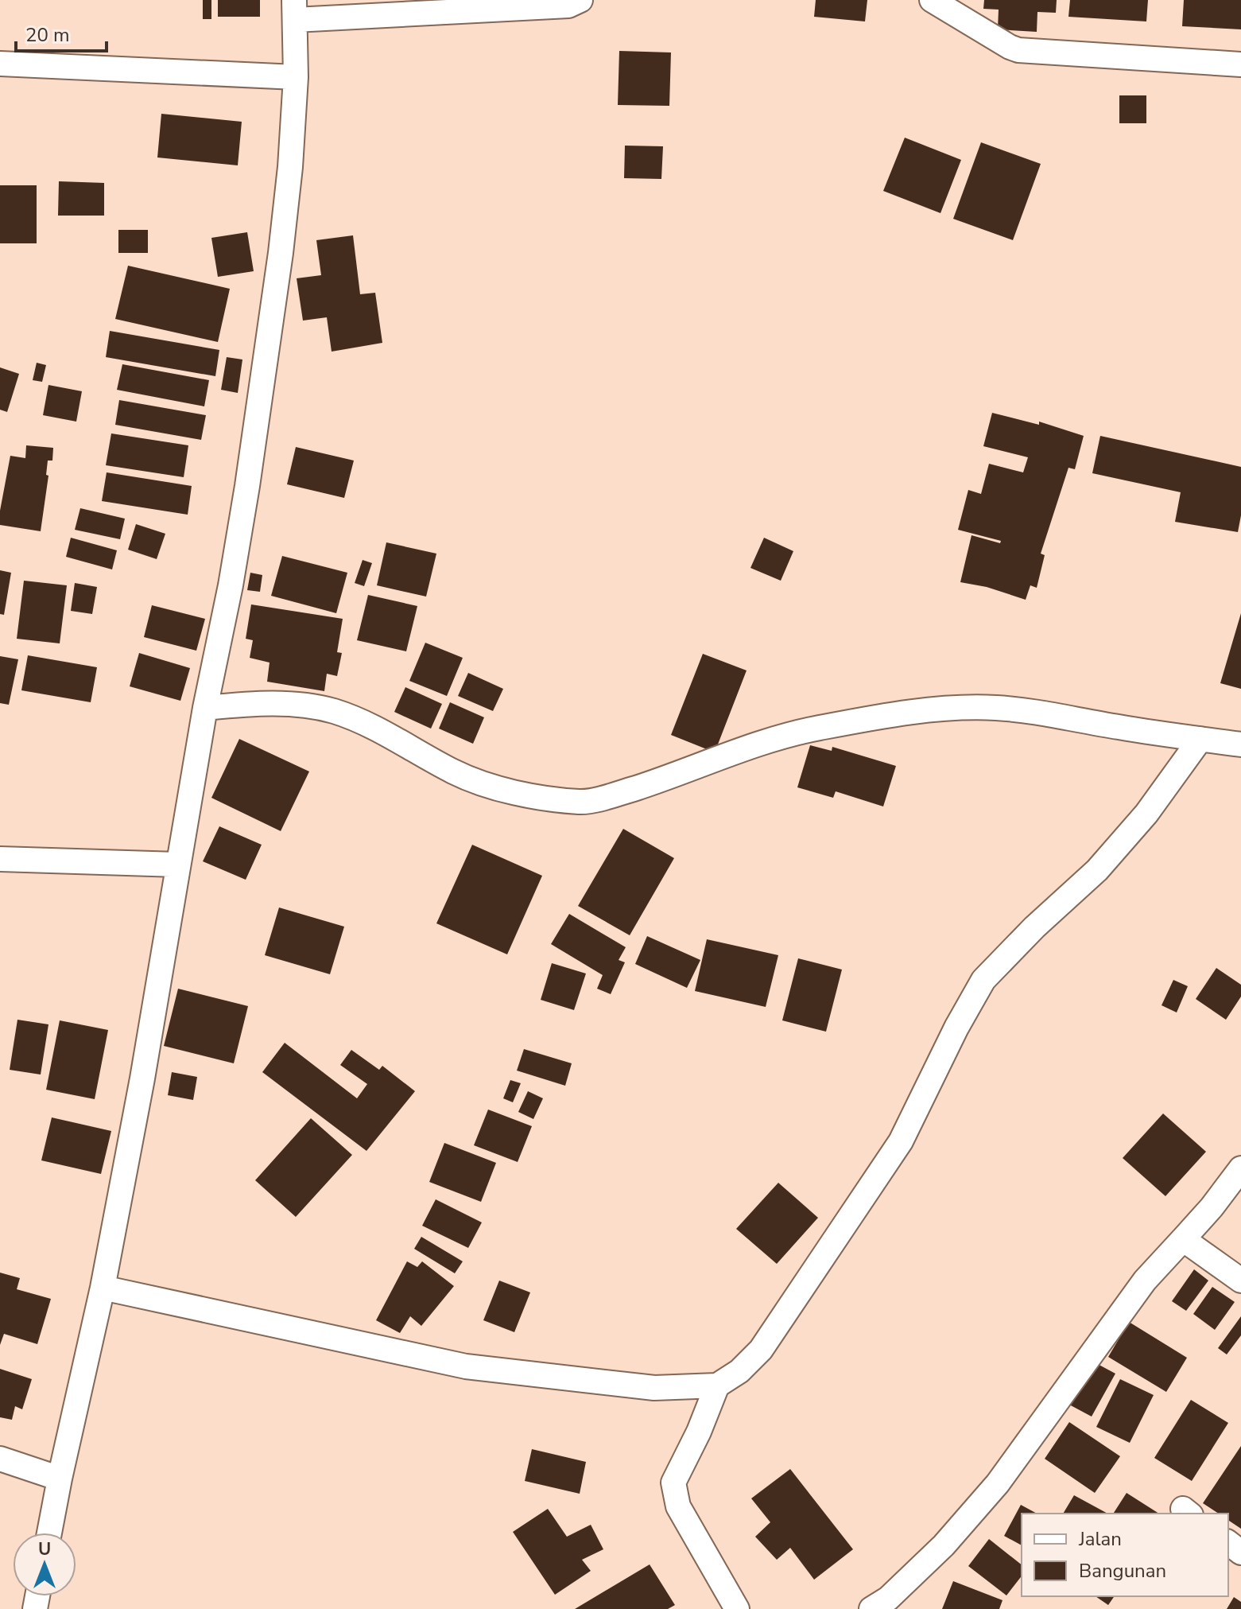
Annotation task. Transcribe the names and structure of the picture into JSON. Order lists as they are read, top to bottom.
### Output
{
  "legend": ["Jalan", "Bangunan"],
  "scale_bar": "20 m",
  "north": "top"
}
